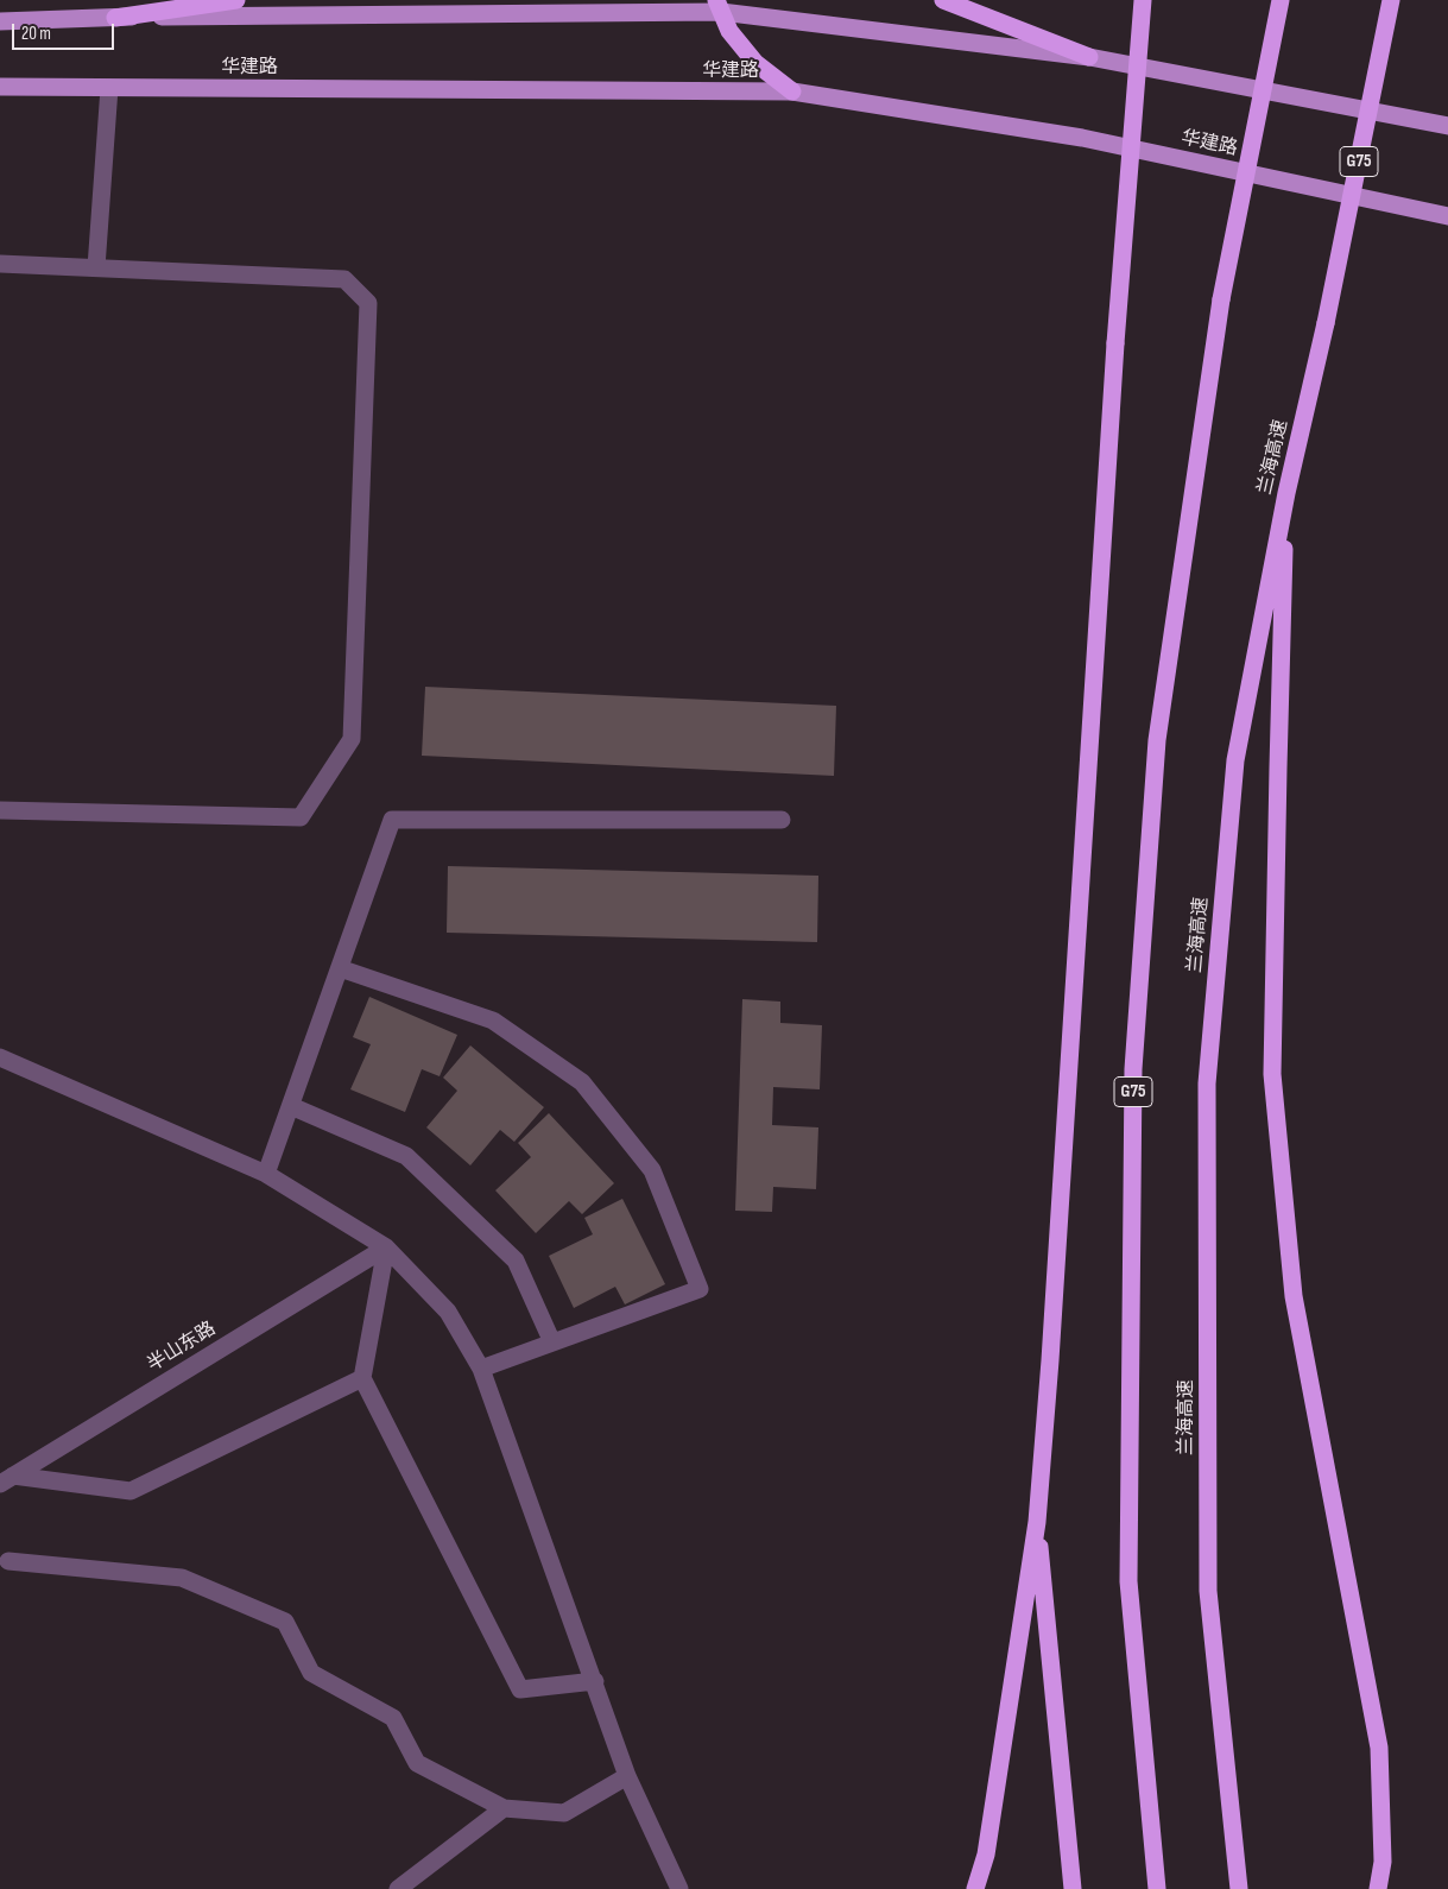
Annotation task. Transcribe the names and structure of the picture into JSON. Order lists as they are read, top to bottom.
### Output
{
  "streets": {
    "highway": ["G75", "兰海高速"],
    "main road": ["华建路"],
    "street": ["半山东路"]
  },
  "scale_bar": "20 m"
}
